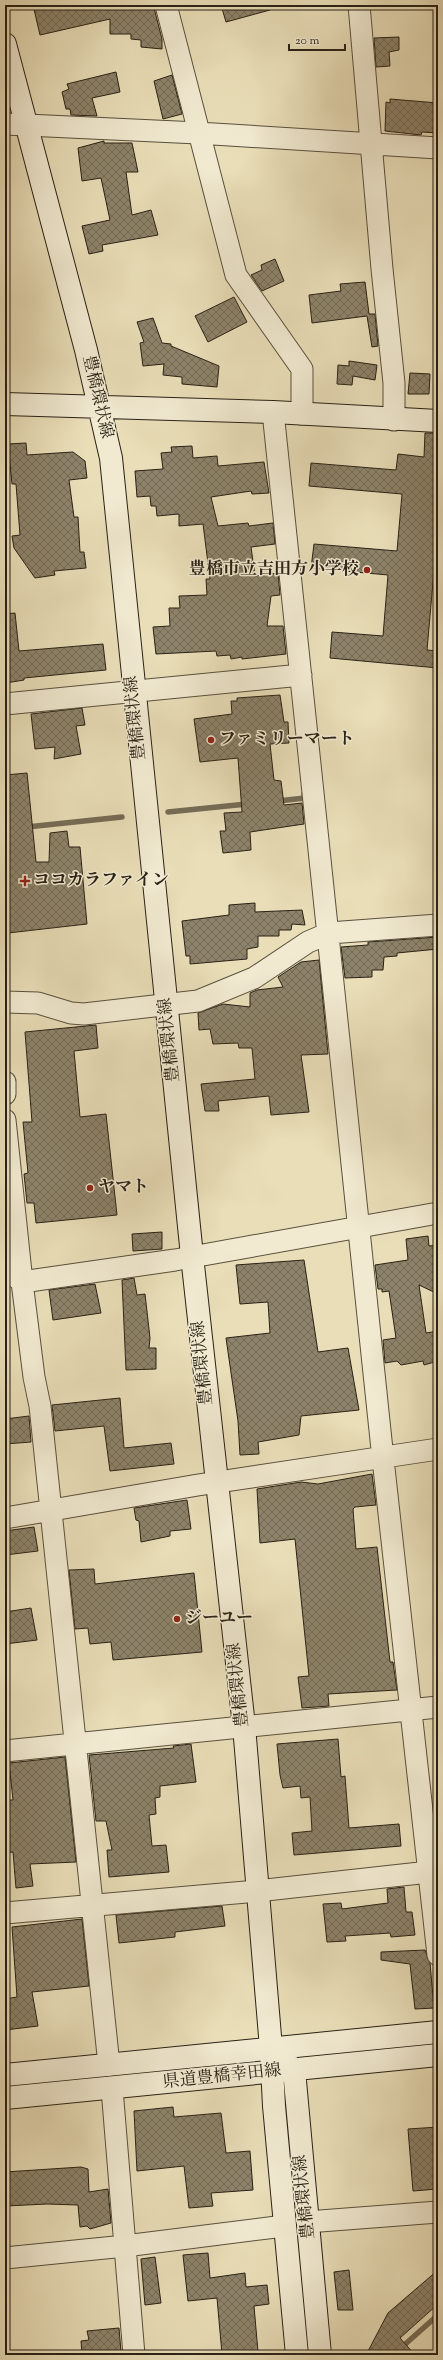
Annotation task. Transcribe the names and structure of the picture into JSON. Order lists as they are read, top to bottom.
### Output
{
  "streets": {
    "main road": ["豊橋環状線", "県道豊橋幸田線"]
  },
  "crossings": [
    ["豊橋環状線", "県道豊橋幸田線"]
  ],
  "places": {
    "other": [
      "豊橋市立吉田方小学校",
      "ファミリーマート",
      "ヤマト",
      "ジーユー"
    ],
    "health": ["ココカラファイン"]
  },
  "scale_bar": "20 m"
}
